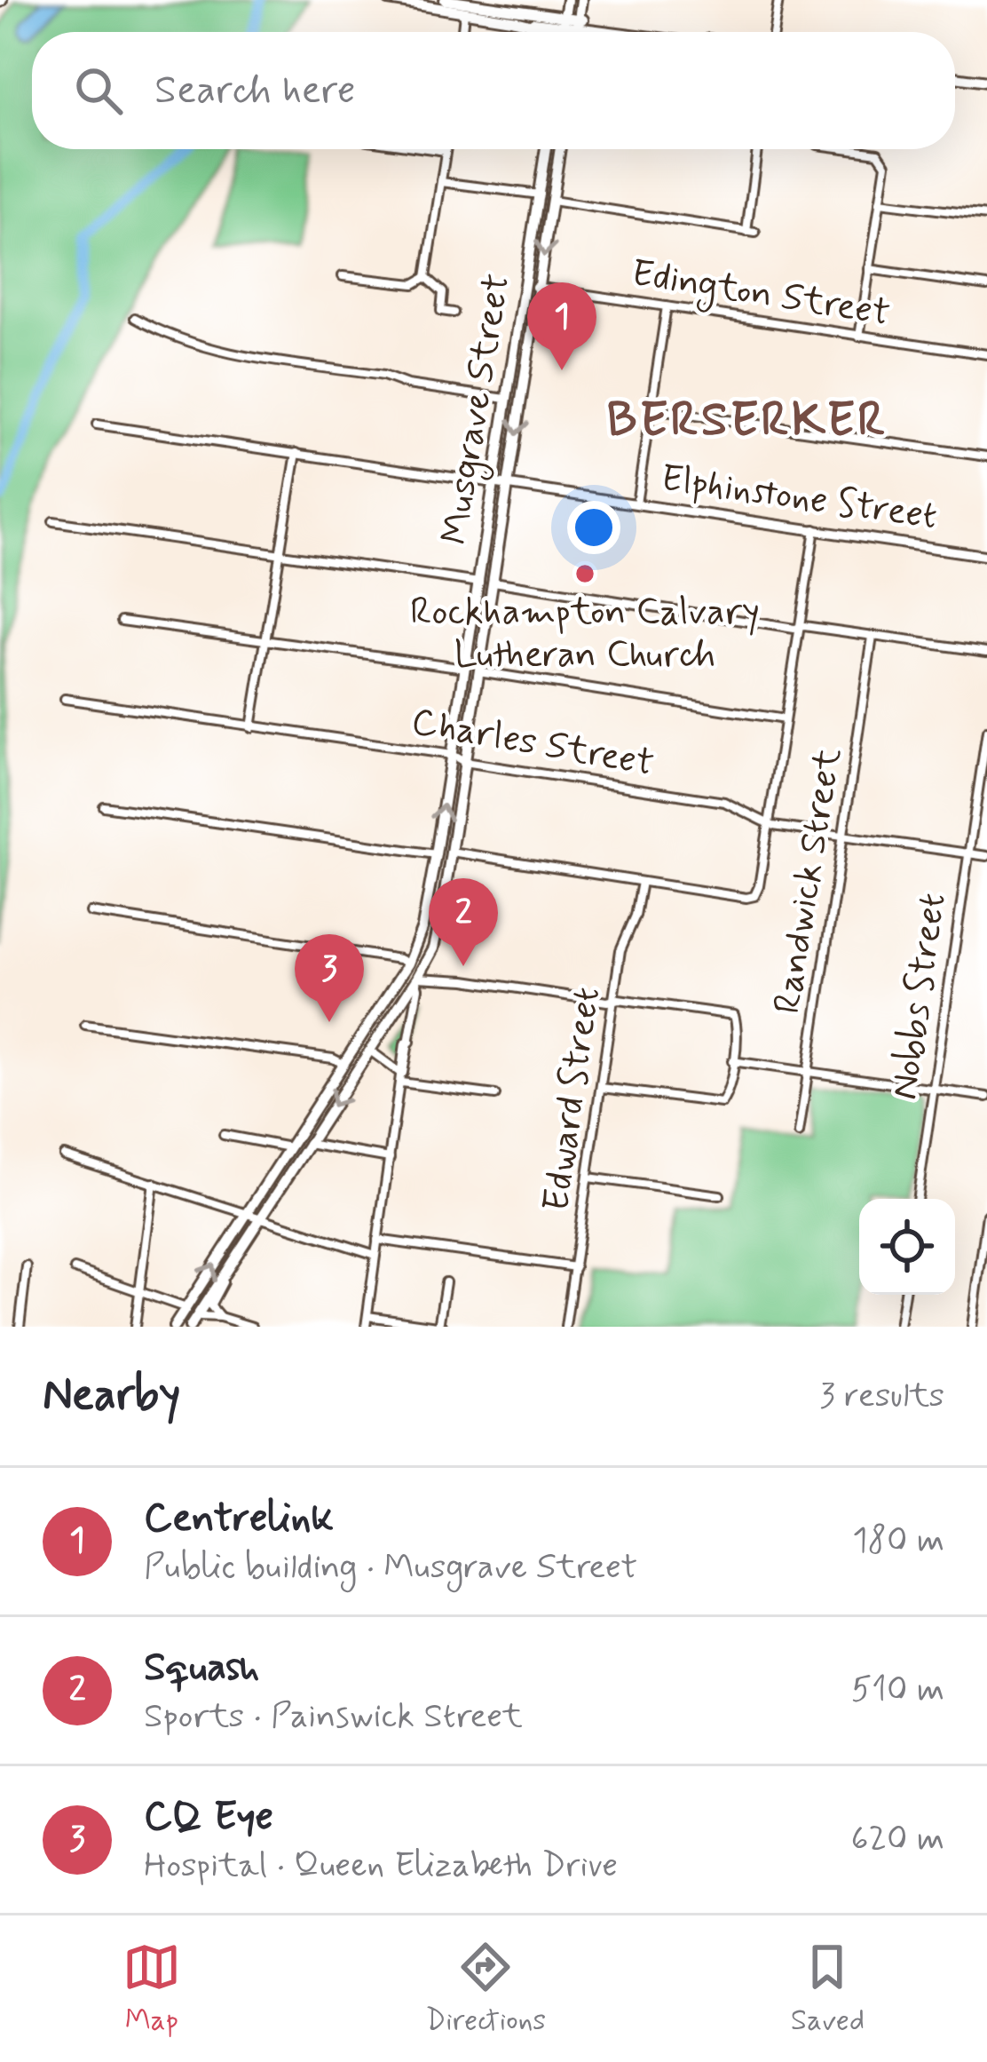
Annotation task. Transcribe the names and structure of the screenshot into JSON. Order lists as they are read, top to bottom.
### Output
{
  "streets": {
    "main road": ["Musgrave Street"],
    "street": [
      "Edington Street",
      "Elphinstone Street",
      "Charles Street",
      "Randwick Street",
      "Nobbs Street",
      "Edward Street"
    ]
  },
  "crossings": [
    ["Edington Street", "Musgrave Street"],
    ["Musgrave Street", "Elphinstone Street"],
    ["Musgrave Street", "Charles Street"],
    ["Charles Street", "Randwick Street"],
    ["Charles Street", "Nobbs Street"]
  ],
  "districts": ["BERSERKER"],
  "places": ["Rockhampton Calvary Lutheran Church"],
  "page": {
    "search": "Search here",
    "pins": ["1", "2", "3"],
    "heading": ["Nearby", "3 results"],
    "list": [
      {
        "mark": "1",
        "name": "Centrelink",
        "note": "Public building · Musgrave Street",
        "value": "180 m"
      },
      {
        "mark": "2",
        "name": "Squash",
        "note": "Sports · Painswick Street",
        "value": "510 m"
      },
      {
        "mark": "3",
        "name": "CQ Eye",
        "note": "Hospital · Queen Elizabeth Drive",
        "value": "620 m"
      }
    ],
    "nav": ["Map", "Directions", "Saved"]
  }
}
